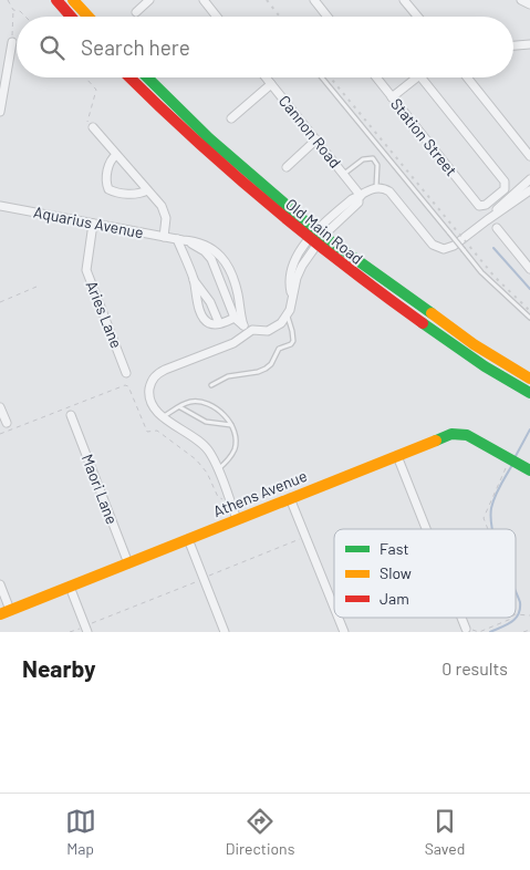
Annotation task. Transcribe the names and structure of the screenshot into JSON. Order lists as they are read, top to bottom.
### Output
{
  "streets": {
    "main road": ["Old Main Road", "Athens Avenue"],
    "street": [
      "Cannon Road",
      "Station Street",
      "Aquarius Avenue",
      "Aries Lane",
      "Maori Lane"
    ]
  },
  "crossings": [
    ["Aquarius Avenue", "Aries Lane"],
    ["Maori Lane", "Athens Avenue"]
  ],
  "legend": ["Fast", "Slow", "Jam"],
  "page": {
    "search": "Search here",
    "heading": ["Nearby", "0 results"],
    "nav": ["Map", "Directions", "Saved"]
  }
}
